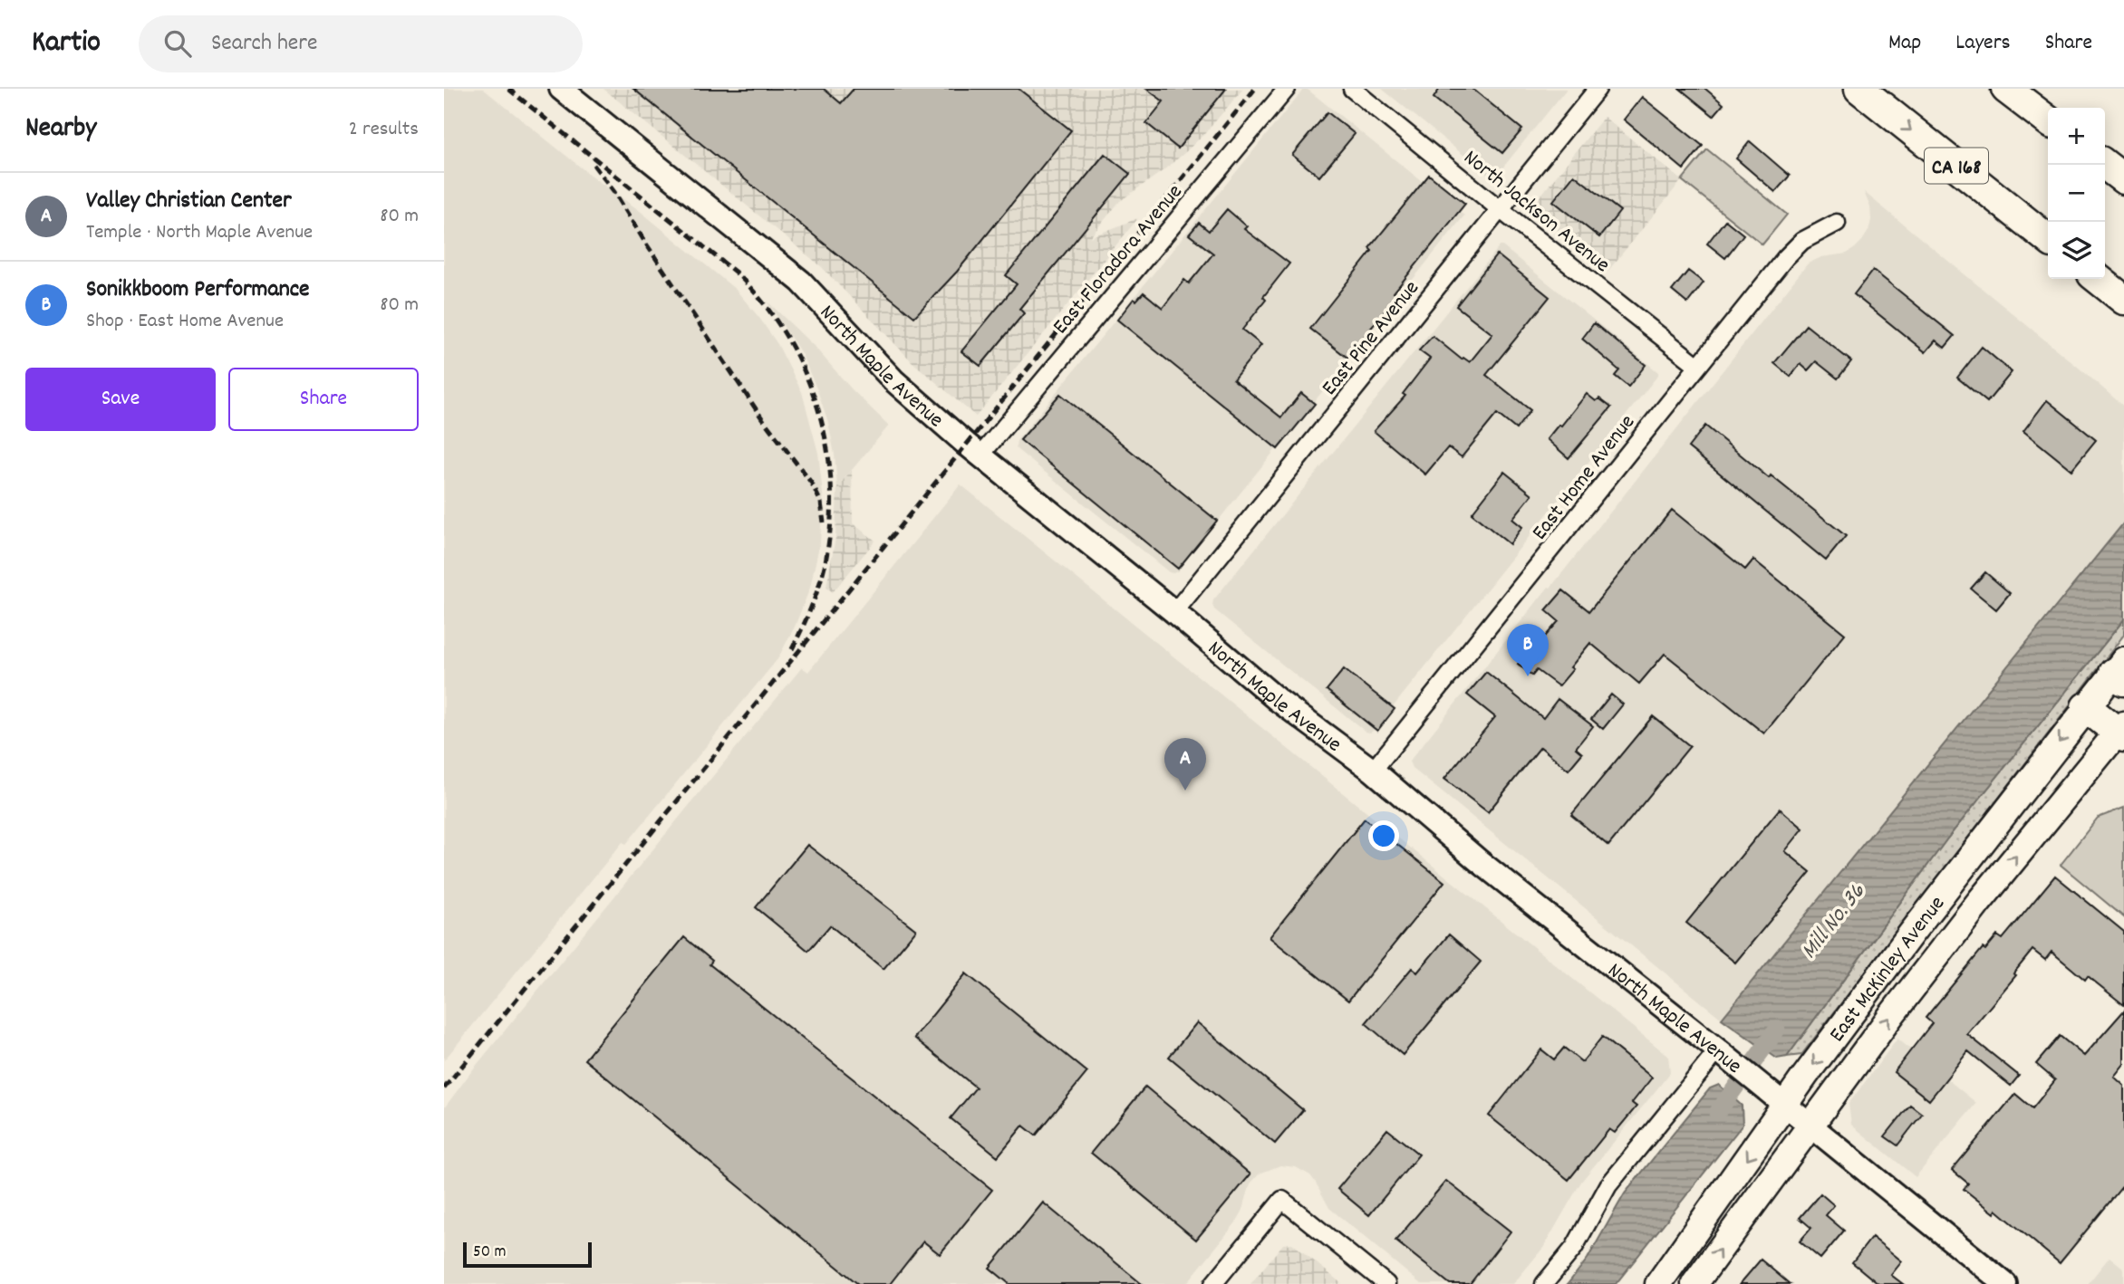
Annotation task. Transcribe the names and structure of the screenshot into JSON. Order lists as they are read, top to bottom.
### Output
{
  "streets": {
    "highway": ["CA 168"],
    "main road": ["East McKinley Avenue"],
    "street": [
      "North Jackson Avenue",
      "East Floradora Avenue",
      "East Pine Avenue",
      "North Maple Avenue",
      "East Home Avenue"
    ]
  },
  "crossings": [
    ["North Jackson Avenue", "East Pine Avenue"],
    ["North Jackson Avenue", "East Home Avenue"],
    ["East Floradora Avenue", "North Maple Avenue"],
    ["East Pine Avenue", "North Maple Avenue"],
    ["North Maple Avenue", "East Home Avenue"],
    ["North Maple Avenue", "East McKinley Avenue"]
  ],
  "water": ["Mill No. 36"],
  "scale_bar": "50 m",
  "page": {
    "header": "Kartio",
    "search": "Search here",
    "nav": ["Map", "Layers", "Share"],
    "heading": ["Nearby", "2 results"],
    "map_buttons": ["+", "−"],
    "list": [
      {
        "mark": "A",
        "name": "Valley Christian Center",
        "note": "Temple · North Maple Avenue",
        "value": "80 m"
      },
      {
        "mark": "B",
        "name": "Sonikkboom Performance",
        "note": "Shop · East Home Avenue",
        "value": "80 m"
      }
    ],
    "buttons": ["Save", "Share"],
    "pins": ["B", "A"],
    "scale": "50 m"
  }
}
